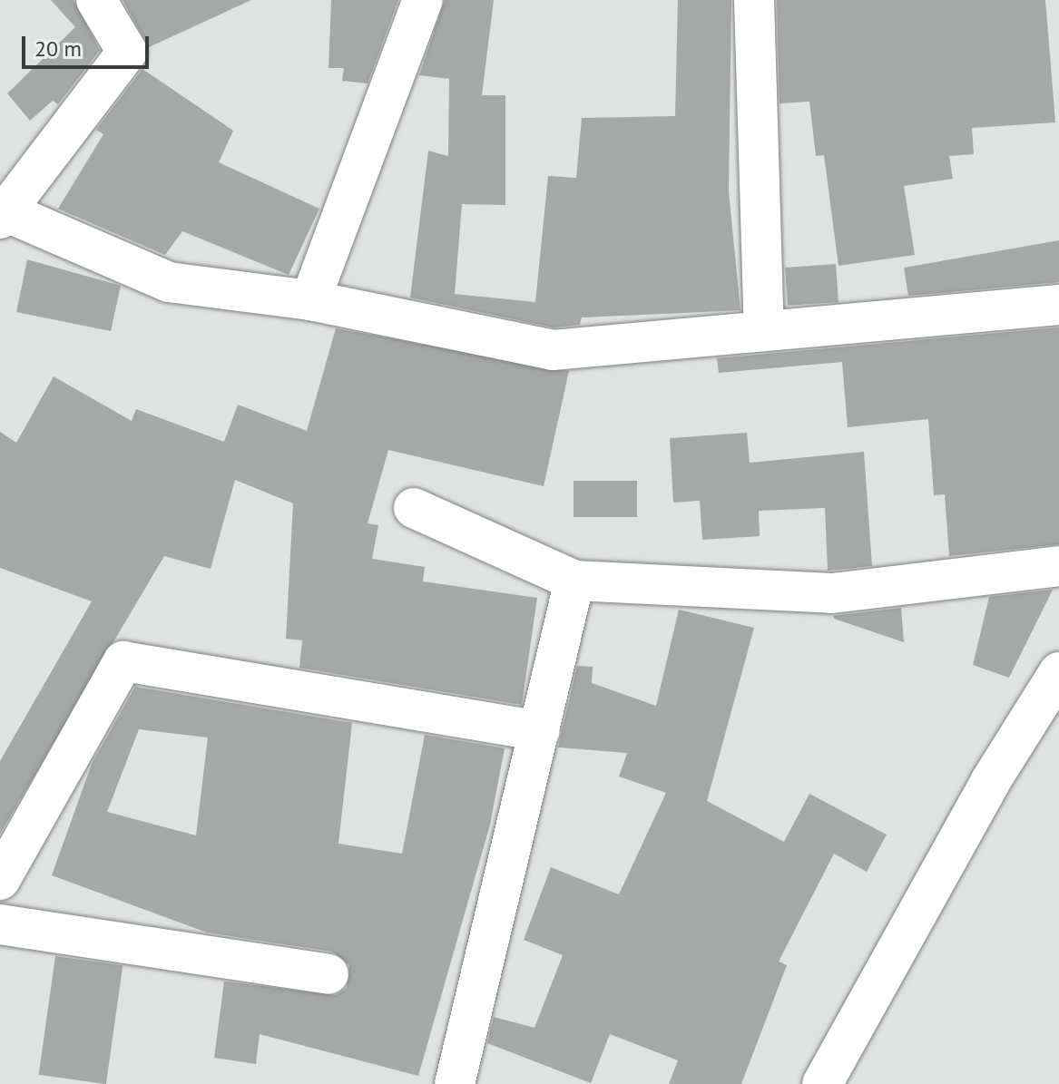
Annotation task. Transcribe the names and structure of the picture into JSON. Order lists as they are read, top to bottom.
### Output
{
  "scale_bar": "20 m"
}
